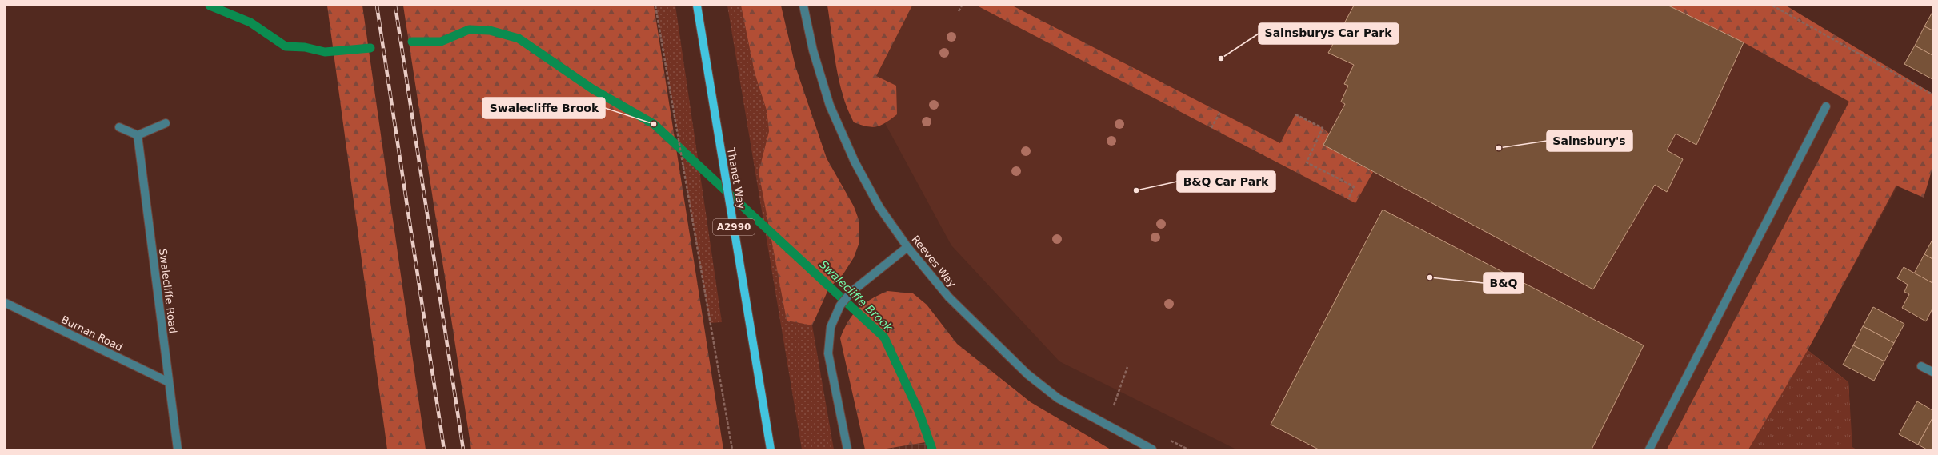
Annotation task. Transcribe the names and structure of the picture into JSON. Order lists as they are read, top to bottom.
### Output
{
  "streets": {
    "main road": ["Thanet Way", "A2990"],
    "street": ["Reeves Way", "Swalecliffe Road", "Burnan Road"]
  },
  "crossings": [
    ["Swalecliffe Road", "Burnan Road"]
  ],
  "water": ["Swalecliffe Brook"],
  "places": [
    "Sainsburys Car Park",
    "Swalecliffe Brook",
    "Sainsbury's",
    "B&Q Car Park",
    "B&Q"
  ]
}
